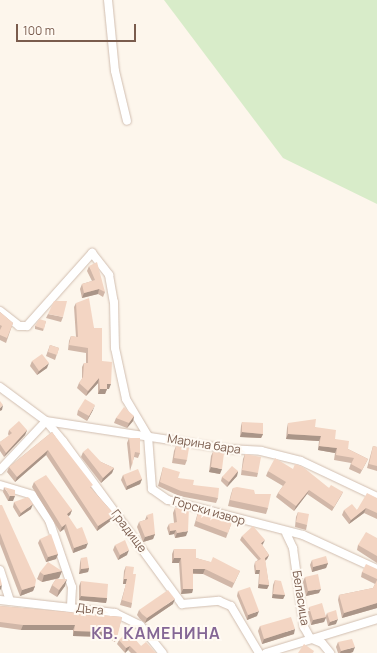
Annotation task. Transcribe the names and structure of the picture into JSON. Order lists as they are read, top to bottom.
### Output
{
  "streets": {
    "street": [
      "Марина бара",
      "Горски извор",
      "Градище",
      "Беласица",
      "Дъга"
    ]
  },
  "crossings": [
    ["Марина бара", "Горски извор"],
    ["Марина бара", "Градище"],
    ["Горски извор", "Беласица"]
  ],
  "districts": ["КВ. КАМЕНИНА"],
  "scale_bar": "100 m"
}
